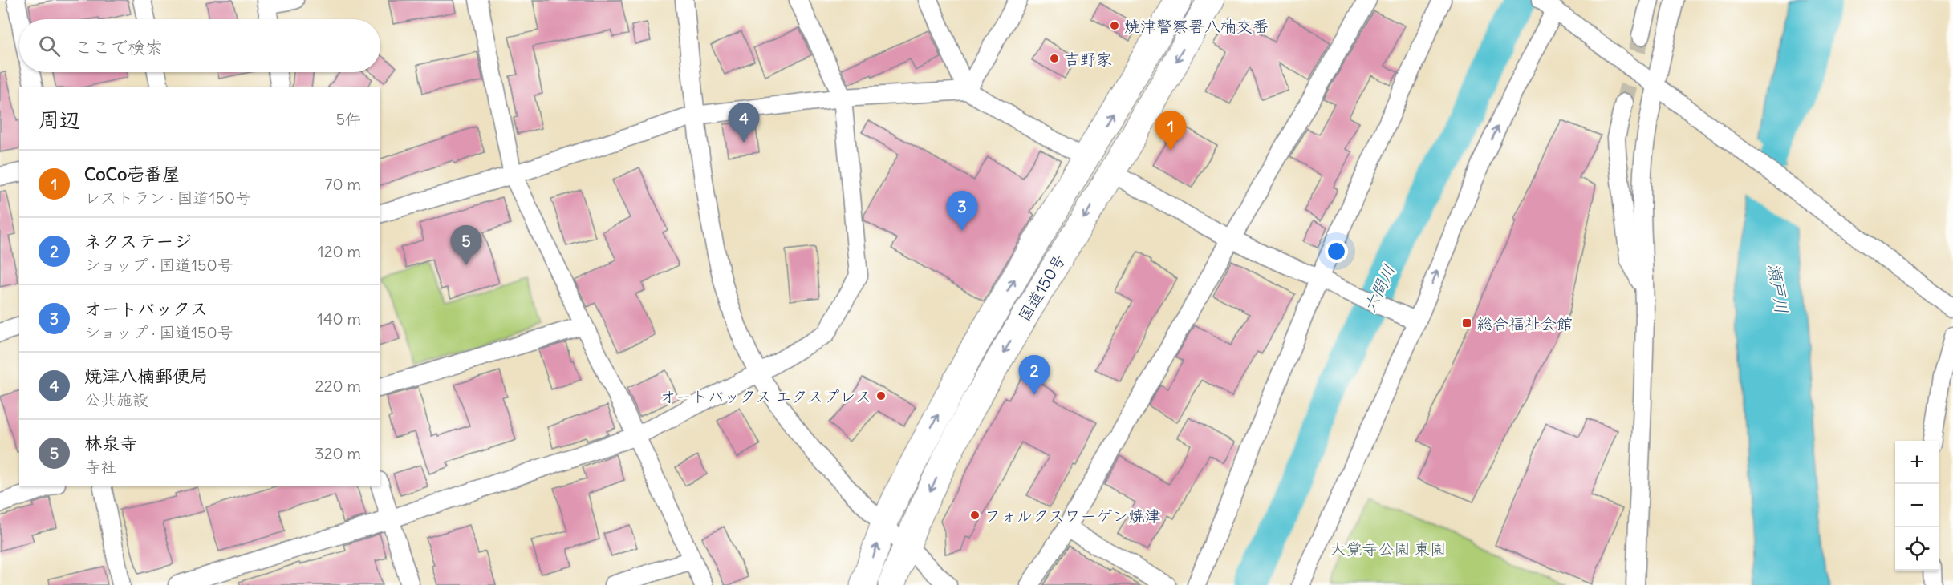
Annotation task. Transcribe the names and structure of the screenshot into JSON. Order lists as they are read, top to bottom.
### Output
{
  "streets": {
    "highway": ["国道150号"]
  },
  "water": ["六間川", "瀬戸川"],
  "parks": ["大覚寺公園 東園"],
  "places": {
    "other": [
      "焼津警察署八楠交番",
      "吉野家",
      "オートバックス エクスプレス",
      "フォルクスワーゲン焼津"
    ],
    "transit": ["総合福祉会館"]
  },
  "page": {
    "search": "ここで検索",
    "heading": ["周辺", "5件"],
    "pins": [
      "4",
      "1",
      "3",
      "5",
      "2"
    ],
    "list": [
      {
        "mark": "1",
        "name": "CoCo壱番屋",
        "note": "レストラン · 国道150号",
        "value": "70 m"
      },
      {
        "mark": "2",
        "name": "ネクステージ",
        "note": "ショップ · 国道150号",
        "value": "120 m"
      },
      {
        "mark": "3",
        "name": "オートバックス",
        "note": "ショップ · 国道150号",
        "value": "140 m"
      },
      {
        "mark": "4",
        "name": "焼津八楠郵便局",
        "note": "公共施設",
        "value": "220 m"
      },
      {
        "mark": "5",
        "name": "林泉寺",
        "note": "寺社",
        "value": "320 m"
      }
    ],
    "map_buttons": ["+", "−"]
  }
}
